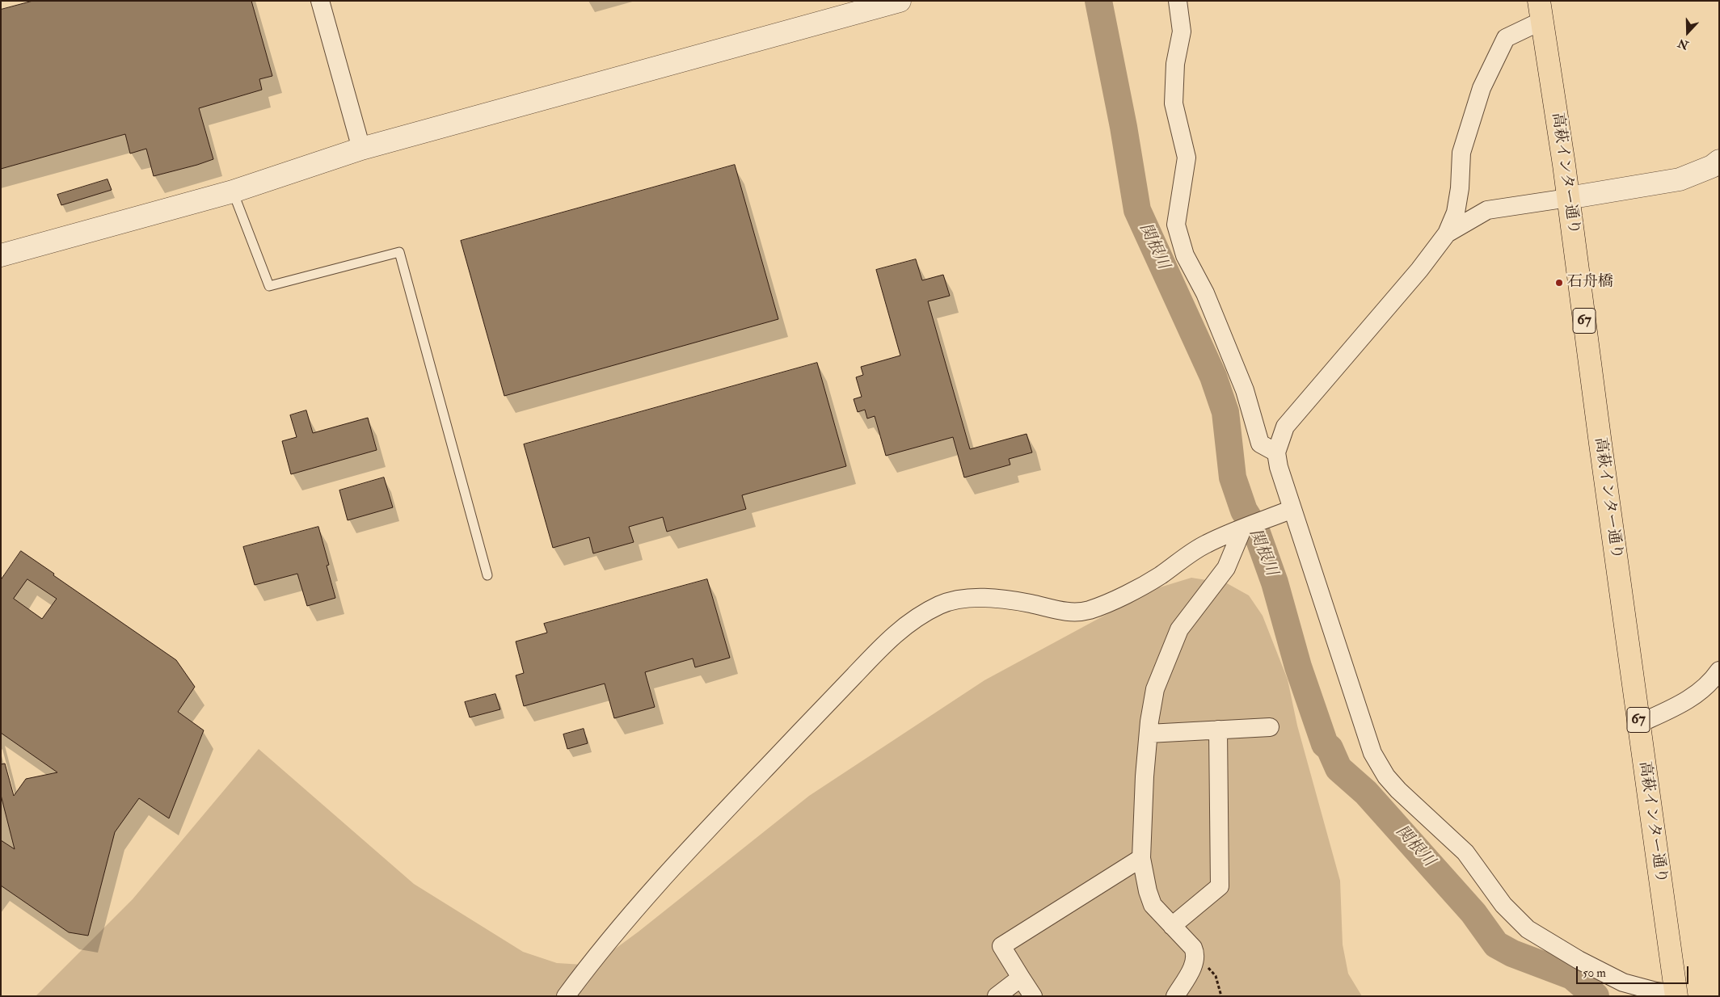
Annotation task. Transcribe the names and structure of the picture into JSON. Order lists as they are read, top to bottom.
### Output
{
  "streets": {
    "main road": ["高萩インター通り", "67"]
  },
  "water": ["関根川"],
  "places": ["石舟橋"],
  "scale_bar": "50 m",
  "north": "bottom"
}
